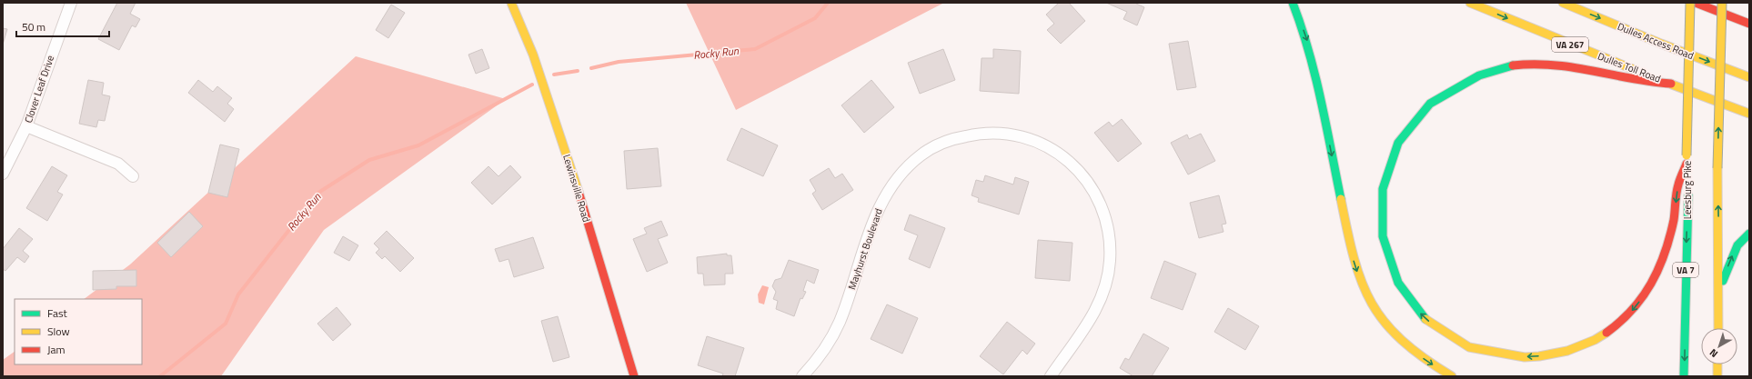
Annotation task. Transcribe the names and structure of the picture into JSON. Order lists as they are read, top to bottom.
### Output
{
  "streets": {
    "main road": [
      "Dulles Access Road",
      "VA 267",
      "Dulles Toll Road",
      "Lewinsville Road",
      "Leesburg Pike",
      "VA 7"
    ],
    "street": ["Clover Leaf Drive", "Mayhurst Boulevard"]
  },
  "one_way": ["Dulles Access Road", "Dulles Toll Road"],
  "water": ["Rocky Run"],
  "legend": ["Fast", "Slow", "Jam"],
  "scale_bar": "50 m",
  "north": "bottom left"
}
